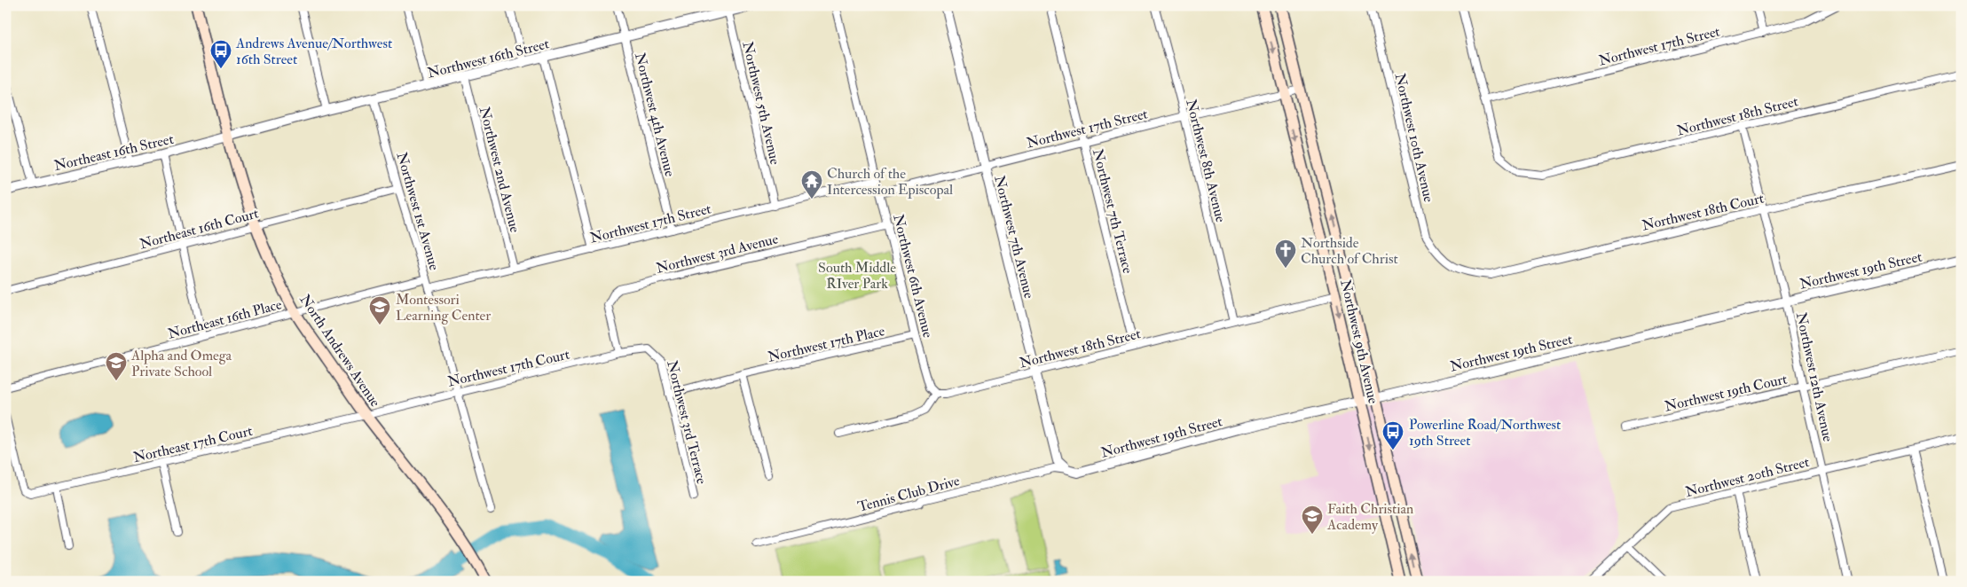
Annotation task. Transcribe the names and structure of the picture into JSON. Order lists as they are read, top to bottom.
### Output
{
  "streets": {
    "main road": ["Northwest 9th Avenue", "North Andrews Avenue"],
    "street": [
      "Northwest 17th Street",
      "Northwest 16th Street",
      "Northwest 5th Avenue",
      "Northwest 4th Avenue",
      "Northwest 18th Street",
      "Northwest 10th Avenue",
      "Northeast 16th Street",
      "Northwest 8th Avenue",
      "Northwest 2nd Avenue",
      "Northwest 1st Avenue",
      "Northwest 7th Terrace",
      "Northwest 18th Court",
      "Northeast 16th Court",
      "Northwest 7th Avenue",
      "Northwest 3rd Avenue",
      "Northwest 19th Street",
      "Northwest 6th Avenue",
      "Northeast 16th Place",
      "Northwest 17th Place",
      "Northwest 17th Court",
      "Northwest 12th Avenue",
      "Northwest 19th Court",
      "Northwest 3rd Terrace",
      "Northeast 17th Court",
      "Northwest 20th Street",
      "Tennis Club Drive"
    ]
  },
  "crossings": [
    ["Northwest 17th Street", "Northwest 5th Avenue"],
    ["Northwest 17th Street", "Northwest 4th Avenue"],
    ["Northwest 17th Street", "Northwest 18th Street"],
    ["Northwest 17th Street", "Northwest 8th Avenue"],
    ["Northwest 17th Street", "Northwest 2nd Avenue"],
    ["Northwest 17th Street", "Northwest 1st Avenue"],
    ["Northwest 17th Street", "Northwest 7th Terrace"],
    ["Northwest 17th Street", "Northwest 7th Avenue"],
    ["Northwest 17th Street", "Northwest 6th Avenue"],
    ["Northwest 17th Street", "Northwest 9th Avenue"],
    ["Northwest 16th Street", "Northwest 5th Avenue"],
    ["Northwest 16th Street", "Northwest 4th Avenue"],
    ["Northwest 16th Street", "Northeast 16th Street"],
    ["Northwest 16th Street", "Northwest 2nd Avenue"],
    ["Northwest 16th Street", "Northwest 1st Avenue"],
    ["Northwest 16th Street", "North Andrews Avenue"],
    ["Northwest 18th Street", "Northwest 8th Avenue"],
    ["Northwest 18th Street", "Northwest 7th Terrace"],
    ["Northwest 18th Street", "Northwest 7th Avenue"],
    ["Northwest 18th Street", "Northwest 6th Avenue"],
    ["Northwest 18th Street", "Northwest 9th Avenue"],
    ["Northwest 18th Street", "Northwest 12th Avenue"],
    ["Northwest 10th Avenue", "Northwest 18th Court"],
    ["Northeast 16th Street", "North Andrews Avenue"],
    ["Northwest 1st Avenue", "Northeast 16th Court"],
    ["Northwest 1st Avenue", "Northwest 17th Court"],
    ["Northwest 18th Court", "Northwest 12th Avenue"],
    ["Northeast 16th Court", "North Andrews Avenue"],
    ["Northwest 7th Avenue", "Northwest 19th Street"],
    ["Northwest 7th Avenue", "Tennis Club Drive"],
    ["Northwest 3rd Avenue", "Northwest 6th Avenue"],
    ["Northwest 3rd Avenue", "Northwest 17th Court"],
    ["Northwest 19th Street", "Northwest 9th Avenue"],
    ["Northwest 19th Street", "Northwest 12th Avenue"],
    ["Northwest 19th Street", "Tennis Club Drive"],
    ["Northwest 6th Avenue", "Northwest 17th Place"],
    ["Northeast 16th Place", "North Andrews Avenue"],
    ["Northwest 17th Place", "Northwest 3rd Terrace"],
    ["North Andrews Avenue", "Northwest 17th Court"],
    ["North Andrews Avenue", "Northeast 17th Court"],
    ["Northwest 17th Court", "Northwest 3rd Terrace"],
    ["Northwest 17th Court", "Northeast 17th Court"],
    ["Northwest 12th Avenue", "Northwest 19th Court"],
    ["Northwest 12th Avenue", "Northwest 20th Street"]
  ],
  "parks": ["South Middle RIver Park"],
  "places": {
    "bus stop": ["Andrews Avenue/Northwest 16th Street", "Powerline Road/Northwest 19th Street"],
    "temple": ["Church of the Intercession Episcopal"],
    "church": ["Northside Church of Christ"],
    "school or university": ["Montessori Learning Center", "Alpha and Omega Private School", "Faith Christian Academy"]
  }
}
